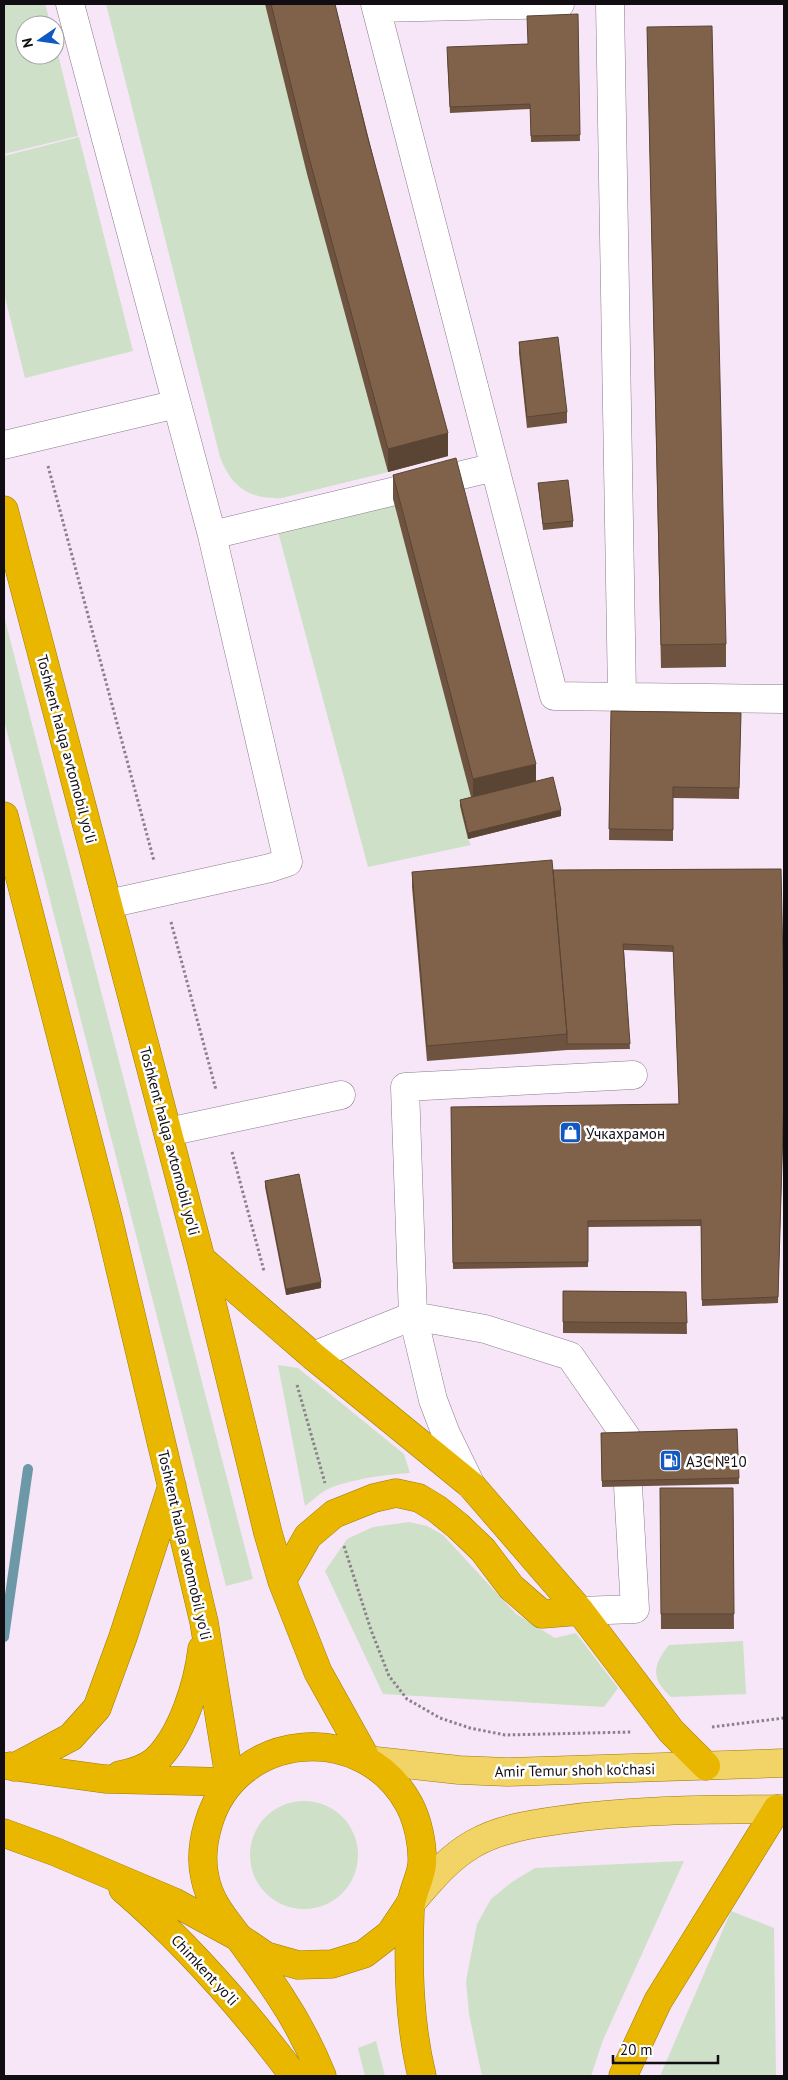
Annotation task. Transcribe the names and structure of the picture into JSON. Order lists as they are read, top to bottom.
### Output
{
  "streets": {
    "highway": ["Toshkent halqa avtomobil yo'li", "Chimkent yo‘li"],
    "main road": ["Amir Temur shoh ko'chasi"]
  },
  "crossings": [
    ["Toshkent halqa avtomobil yo'li", "Amir Temur shoh ko'chasi"],
    ["Toshkent halqa avtomobil yo'li", "Chimkent yo‘li"]
  ],
  "places": {
    "shop": ["Учкахрамон"],
    "fuel station": ["АЗС №10"]
  },
  "scale_bar": "20 m",
  "north": "left"
}
